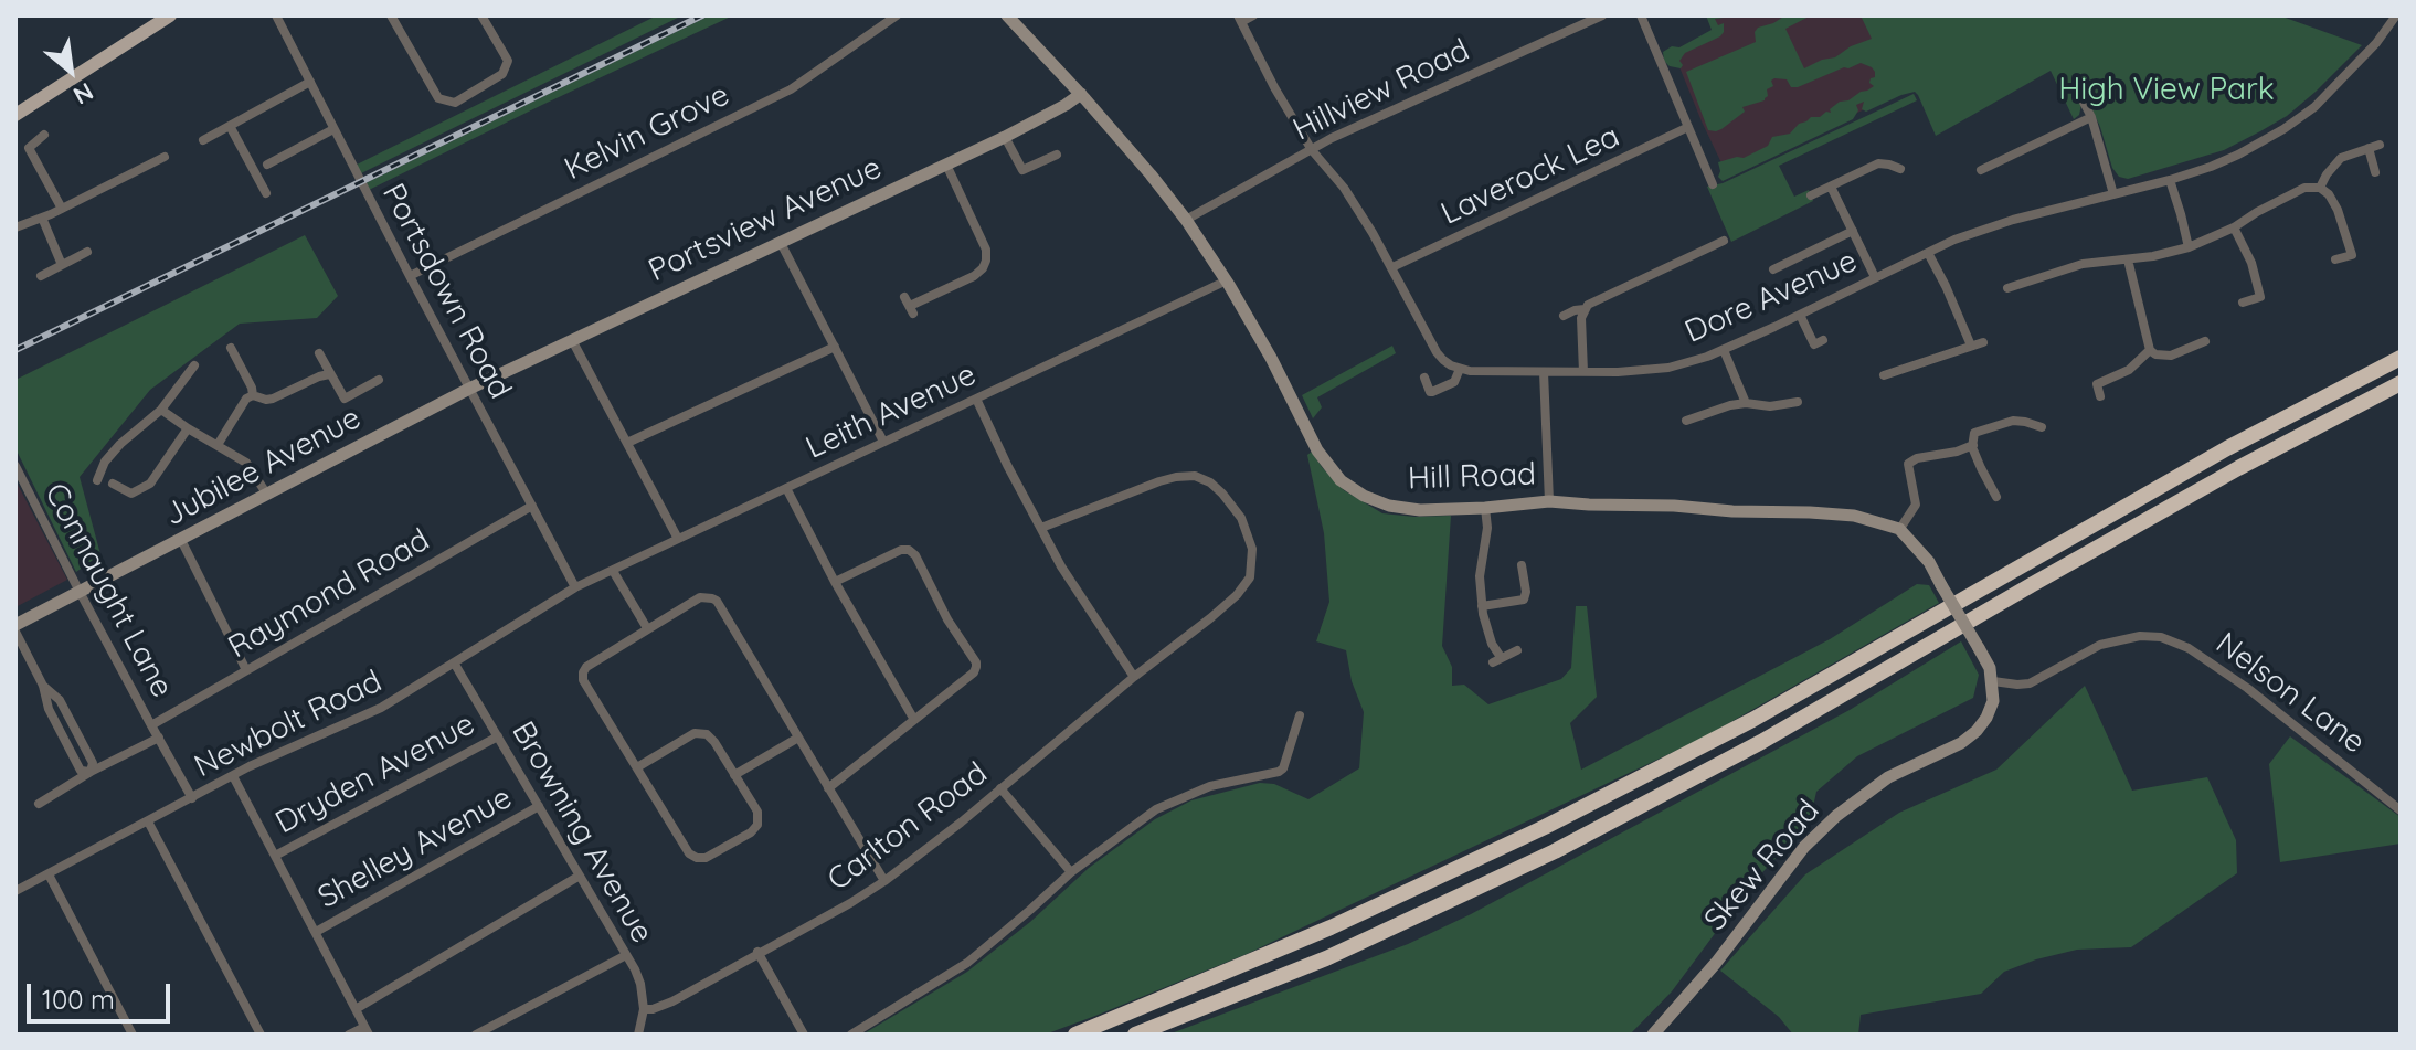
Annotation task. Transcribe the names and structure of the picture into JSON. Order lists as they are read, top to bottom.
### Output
{
  "streets": {
    "street": [
      "Hillview Road",
      "Kelvin Grove",
      "Laverock Lea",
      "Portsview Avenue",
      "Portsdown Road",
      "Dore Avenue",
      "Leith Avenue",
      "Jubilee Avenue",
      "Hill Road",
      "Connaught Lane",
      "Raymond Road",
      "Nelson Lane",
      "Newbolt Road",
      "Dryden Avenue",
      "Carlton Road",
      "Browning Avenue",
      "Shelley Avenue",
      "Skew Road"
    ]
  },
  "crossings": [
    ["Hillview Road", "Hill Road"],
    ["Kelvin Grove", "Portsdown Road"],
    ["Portsview Avenue", "Portsdown Road"],
    ["Portsview Avenue", "Jubilee Avenue"],
    ["Portsview Avenue", "Hill Road"],
    ["Portsdown Road", "Leith Avenue"],
    ["Portsdown Road", "Jubilee Avenue"],
    ["Portsdown Road", "Raymond Road"],
    ["Portsdown Road", "Newbolt Road"],
    ["Leith Avenue", "Hill Road"],
    ["Leith Avenue", "Newbolt Road"],
    ["Jubilee Avenue", "Connaught Lane"],
    ["Connaught Lane", "Raymond Road"],
    ["Connaught Lane", "Newbolt Road"],
    ["Nelson Lane", "Skew Road"],
    ["Newbolt Road", "Browning Avenue"],
    ["Dryden Avenue", "Browning Avenue"],
    ["Carlton Road", "Browning Avenue"],
    ["Browning Avenue", "Shelley Avenue"]
  ],
  "parks": ["High View Park"],
  "scale_bar": "100 m",
  "north": "bottom right"
}
